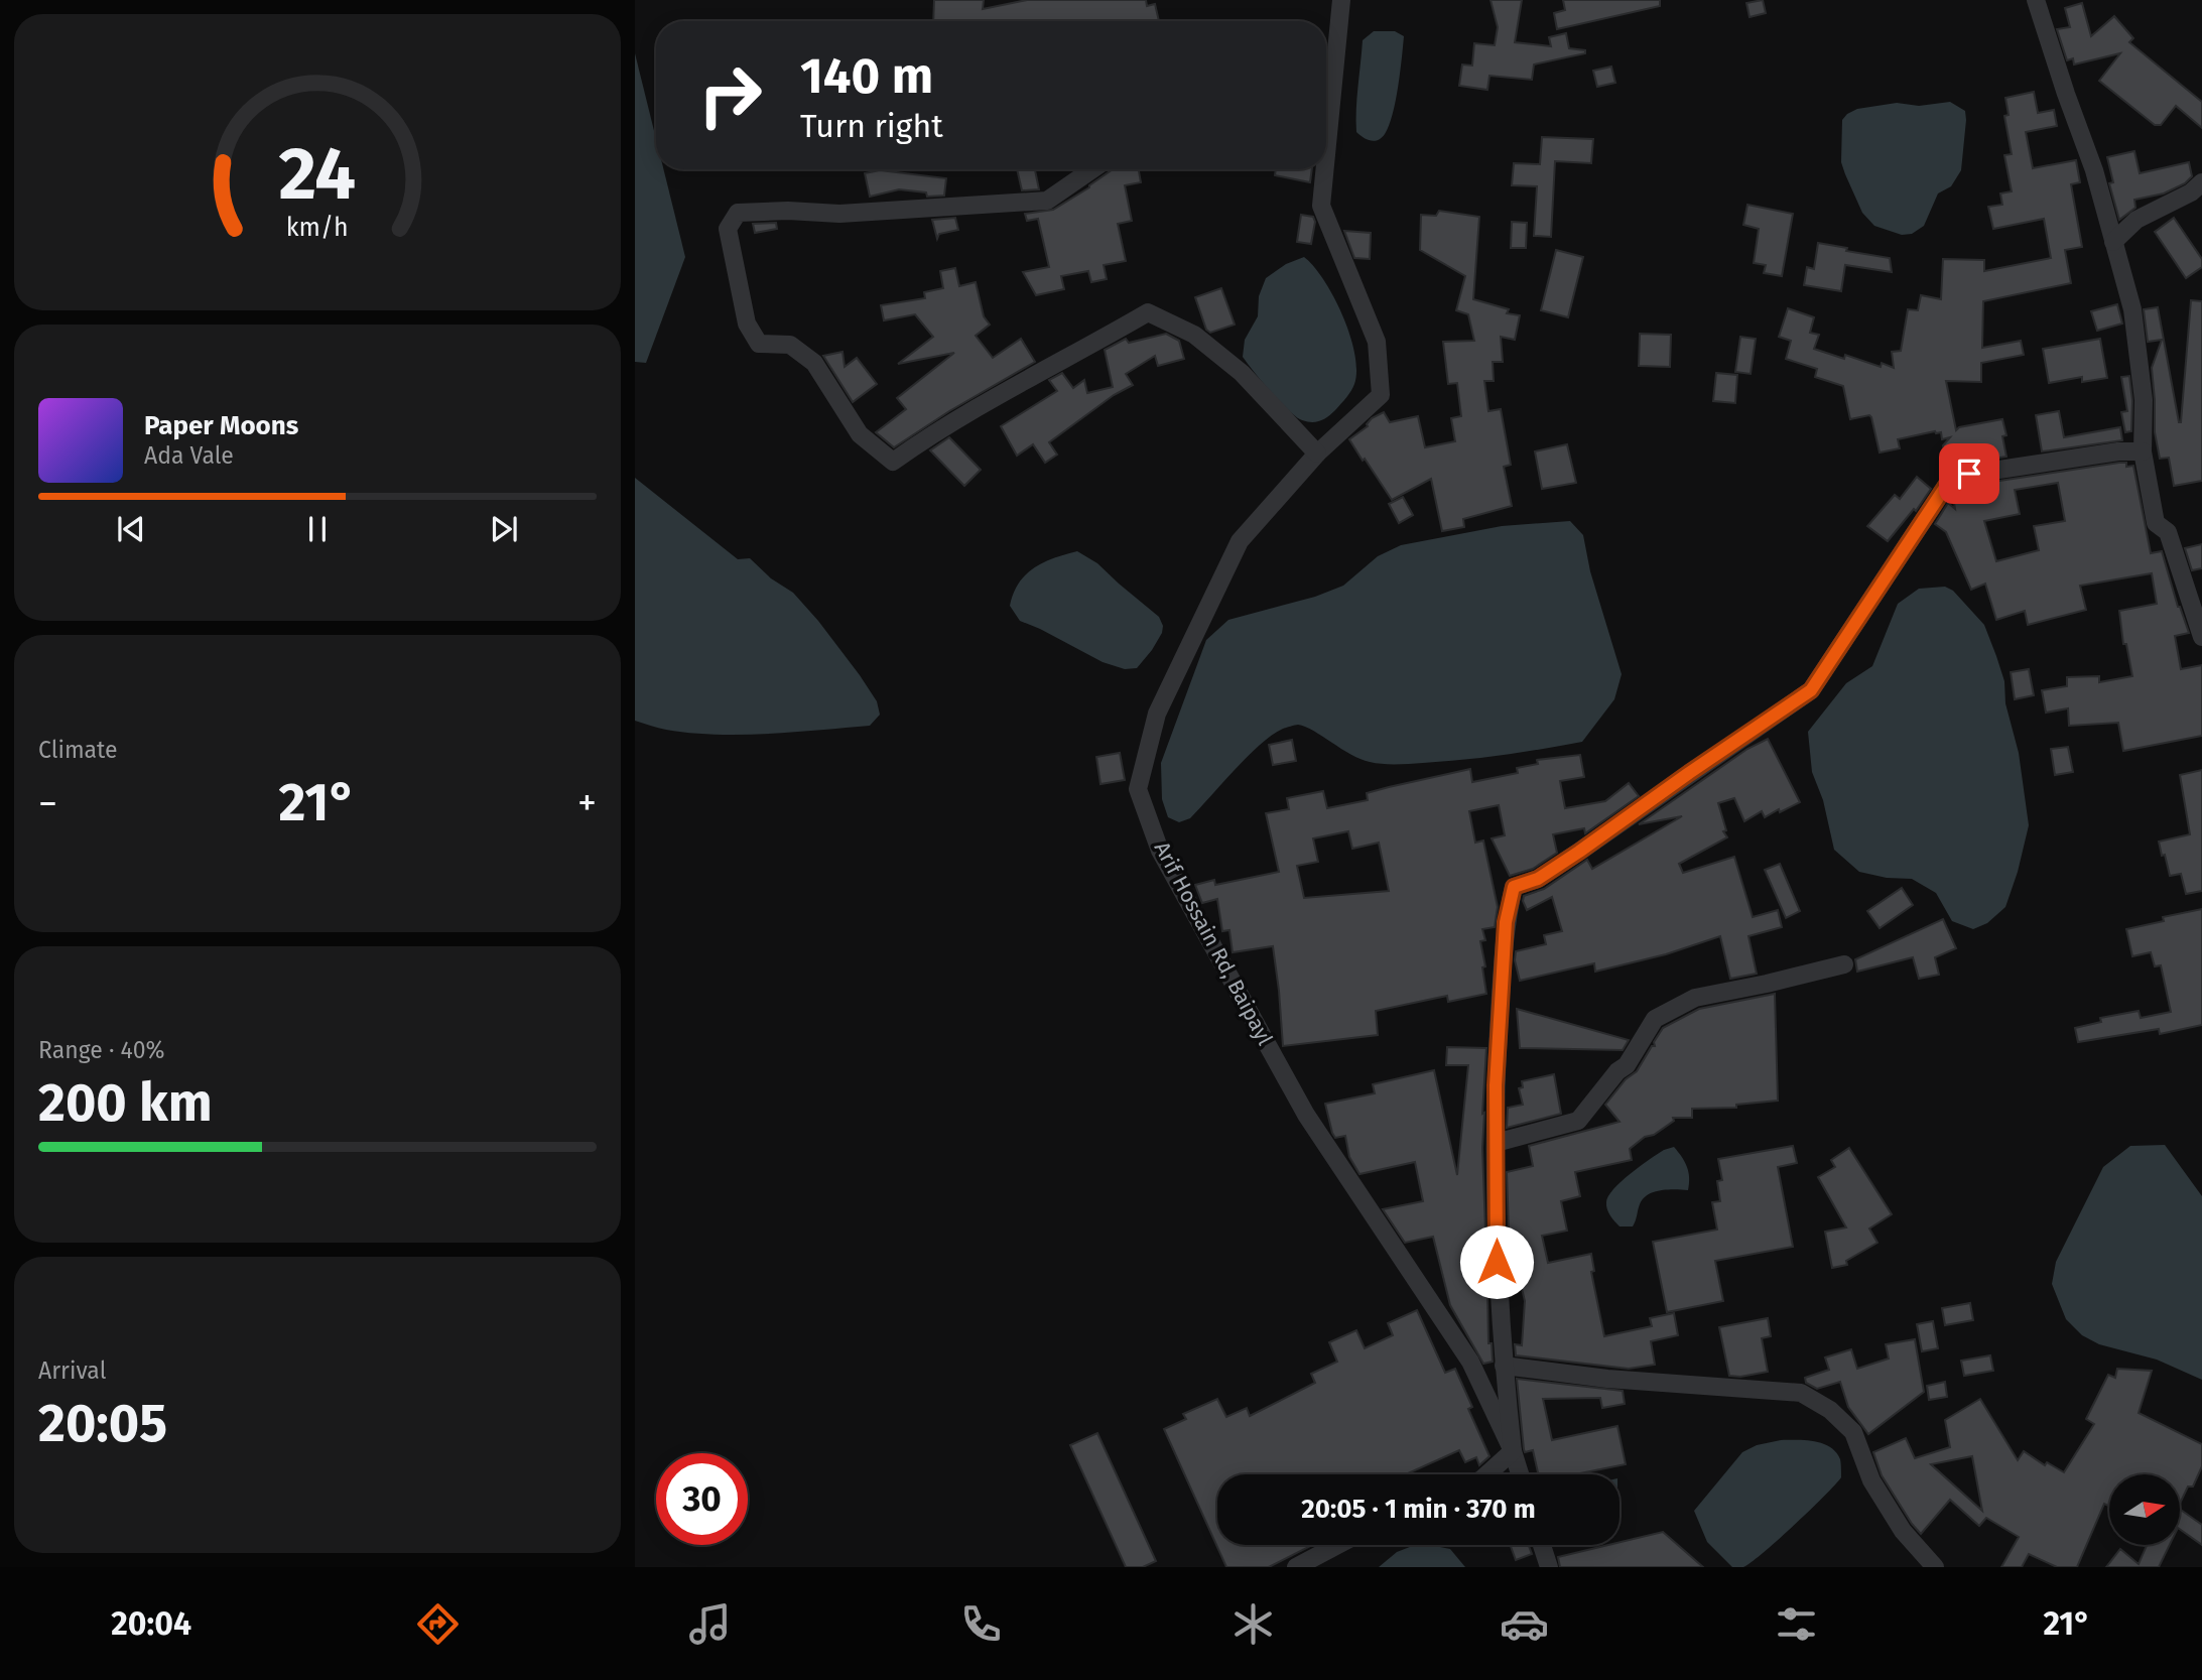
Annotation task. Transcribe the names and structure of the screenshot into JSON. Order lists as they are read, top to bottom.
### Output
{
  "streets": {
    "street": ["Arif Hossain Rd, Baipayl"]
  },
  "north": "right",
  "page": {
    "turn": ["140 m", "Turn right"],
    "song": ["Paper Moons", "Ada Vale"],
    "tile": [
      "Climate",
      ["Range · 40%", "200 km"],
      ["Arrival", "20:05"]
    ],
    "heat": ["−", "21°", "+"],
    "limit": "30",
    "trip": "20:05 · 1 min · 370 m",
    "tabs": ["20:04", "21°"],
    "gauge": ["24", "km/h"]
  }
}
